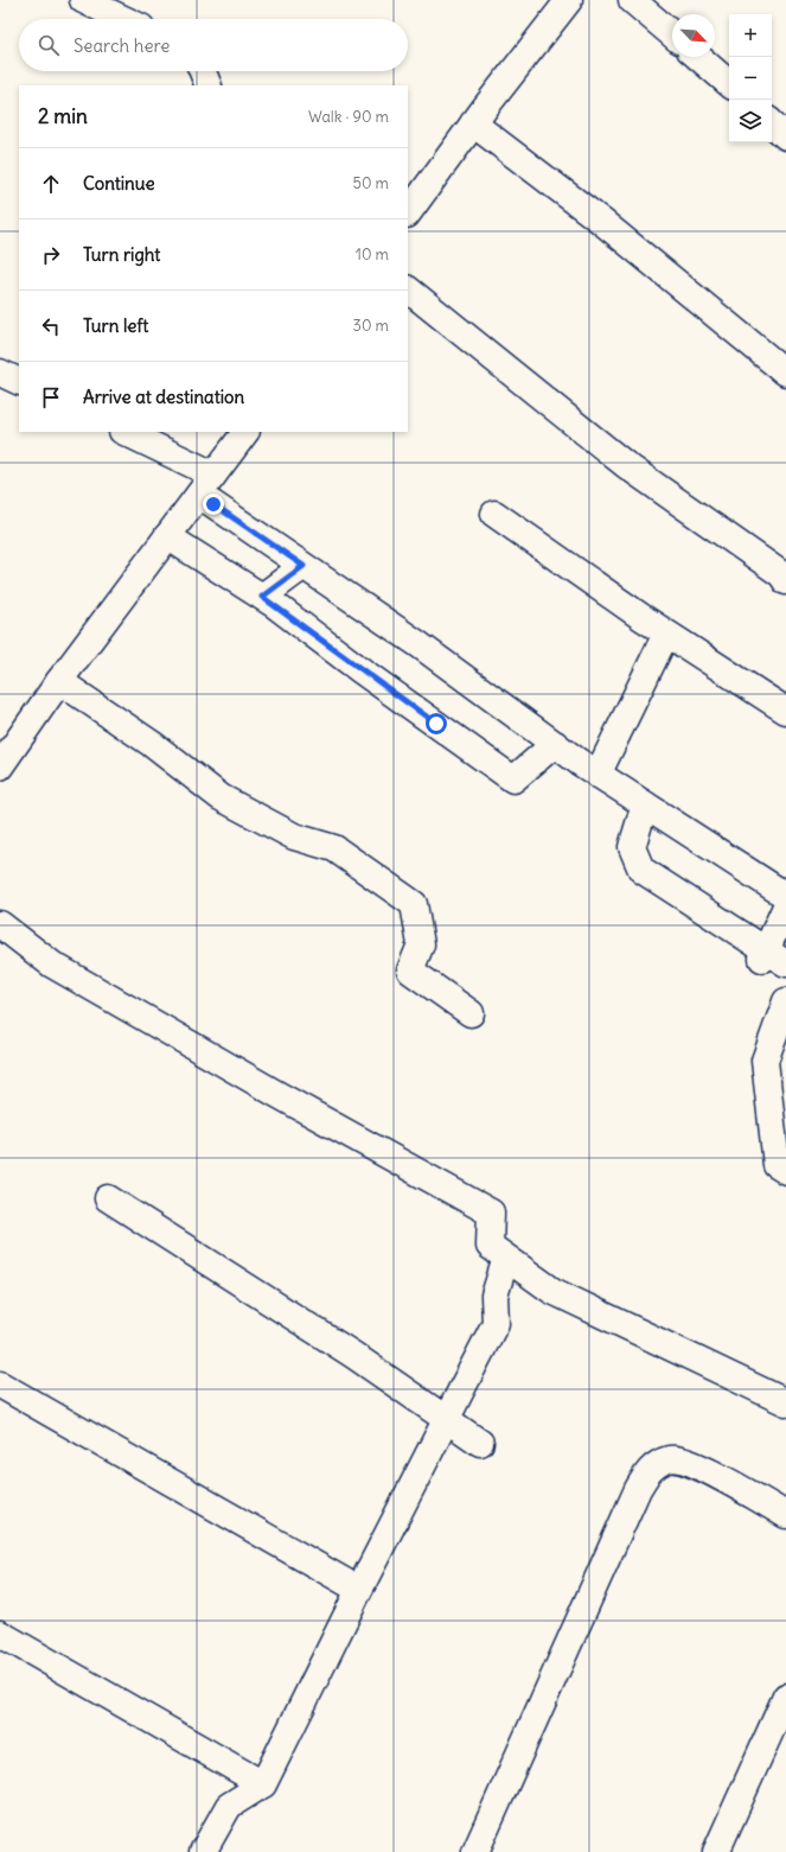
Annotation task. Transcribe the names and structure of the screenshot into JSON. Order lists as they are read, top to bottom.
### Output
{
  "north": "bottom right",
  "page": {
    "map_buttons": ["+", "−"],
    "search": "Search here",
    "heading": ["2 min", "Walk · 90 m"],
    "list": [
      ["Continue", "50 m"],
      ["Turn right", "10 m"],
      ["Turn left", "30 m"],
      "Arrive at destination"
    ]
  }
}
